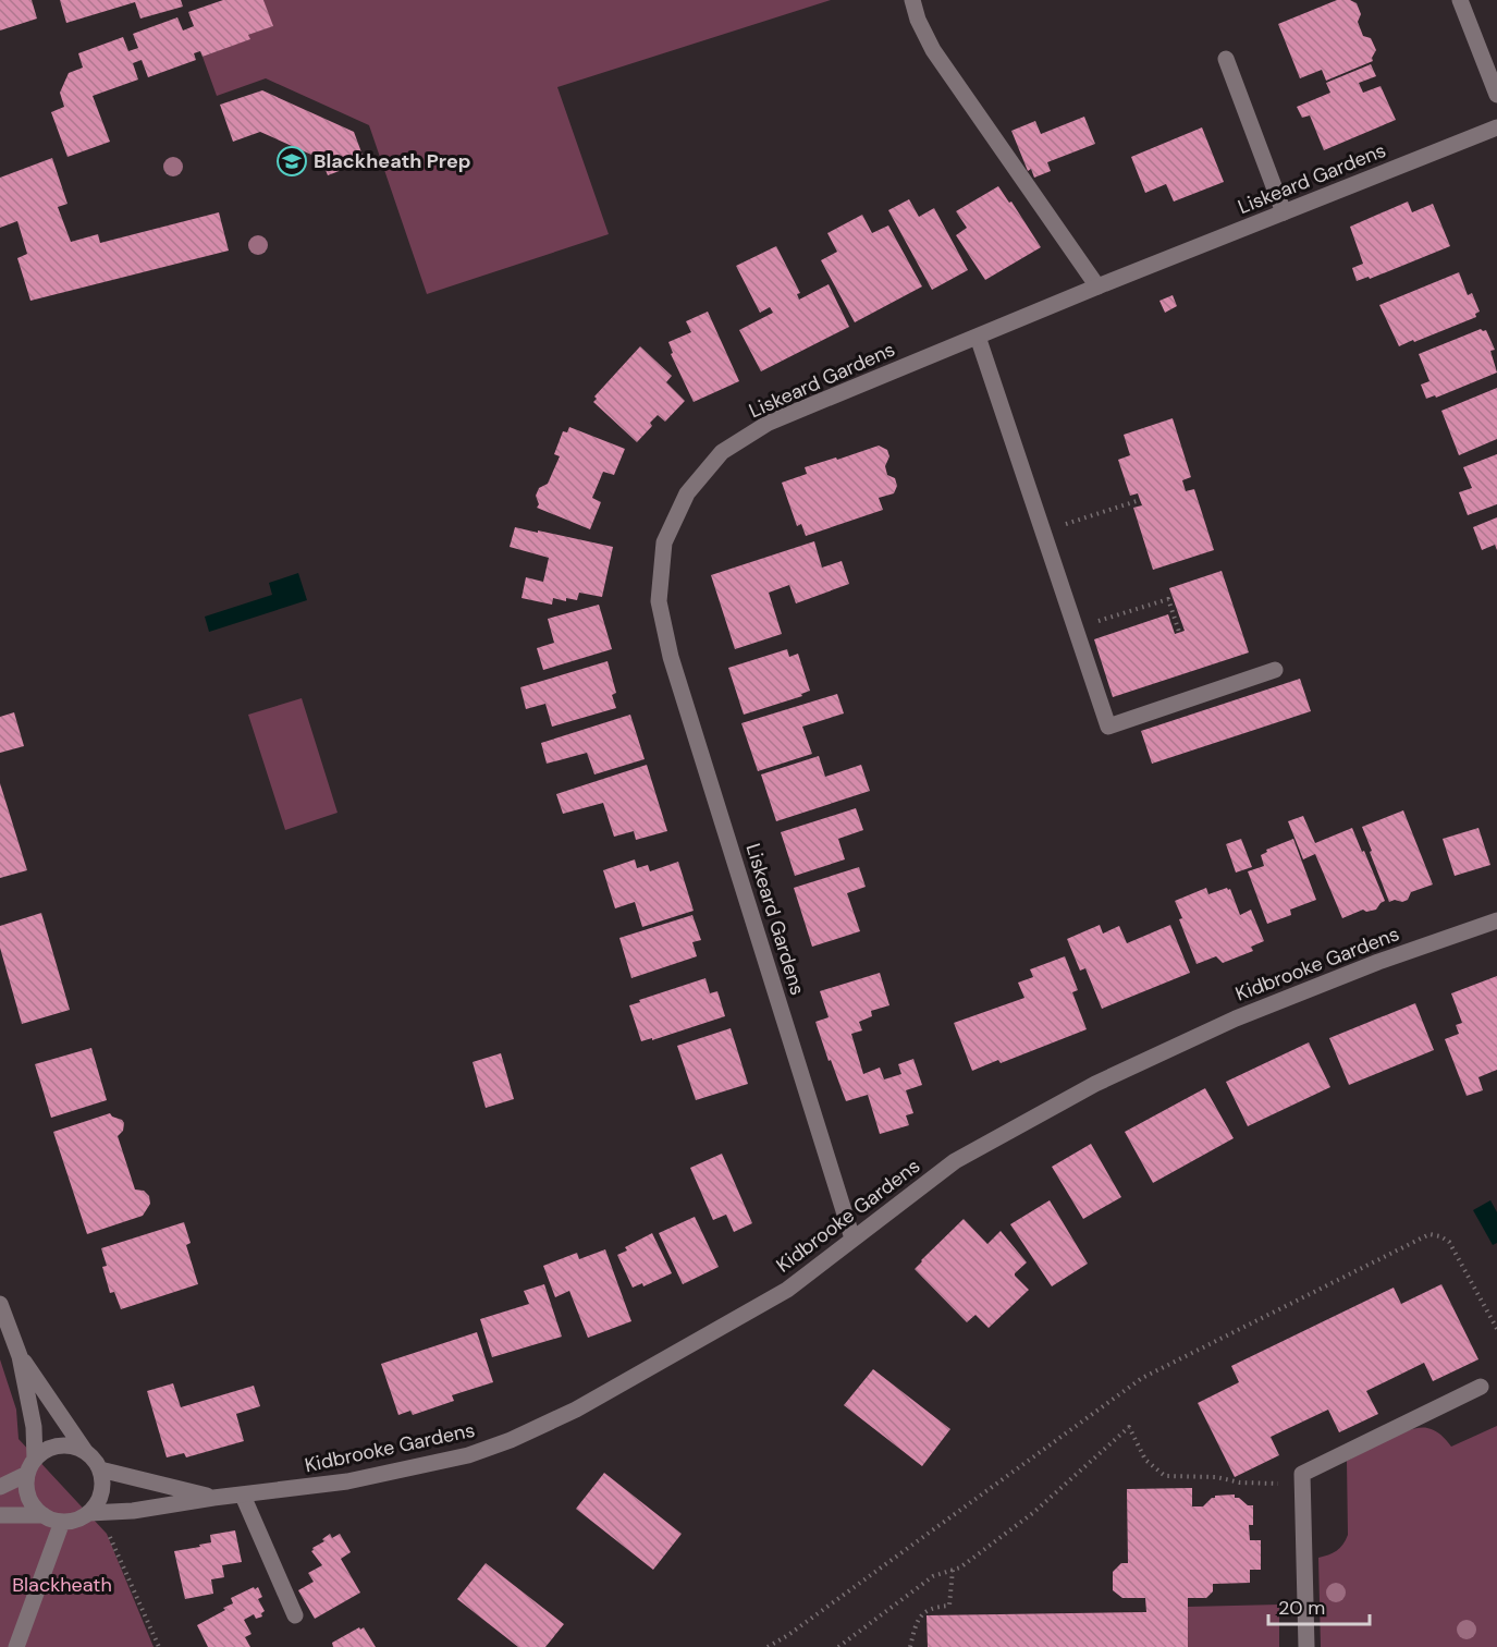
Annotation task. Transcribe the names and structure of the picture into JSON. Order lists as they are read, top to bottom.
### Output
{
  "streets": {
    "street": ["Liskeard Gardens", "Kidbrooke Gardens"]
  },
  "crossings": [
    ["Liskeard Gardens", "Kidbrooke Gardens"]
  ],
  "parks": ["Blackheath"],
  "places": {
    "school or university": ["Blackheath Prep"]
  },
  "scale_bar": "20 m"
}
